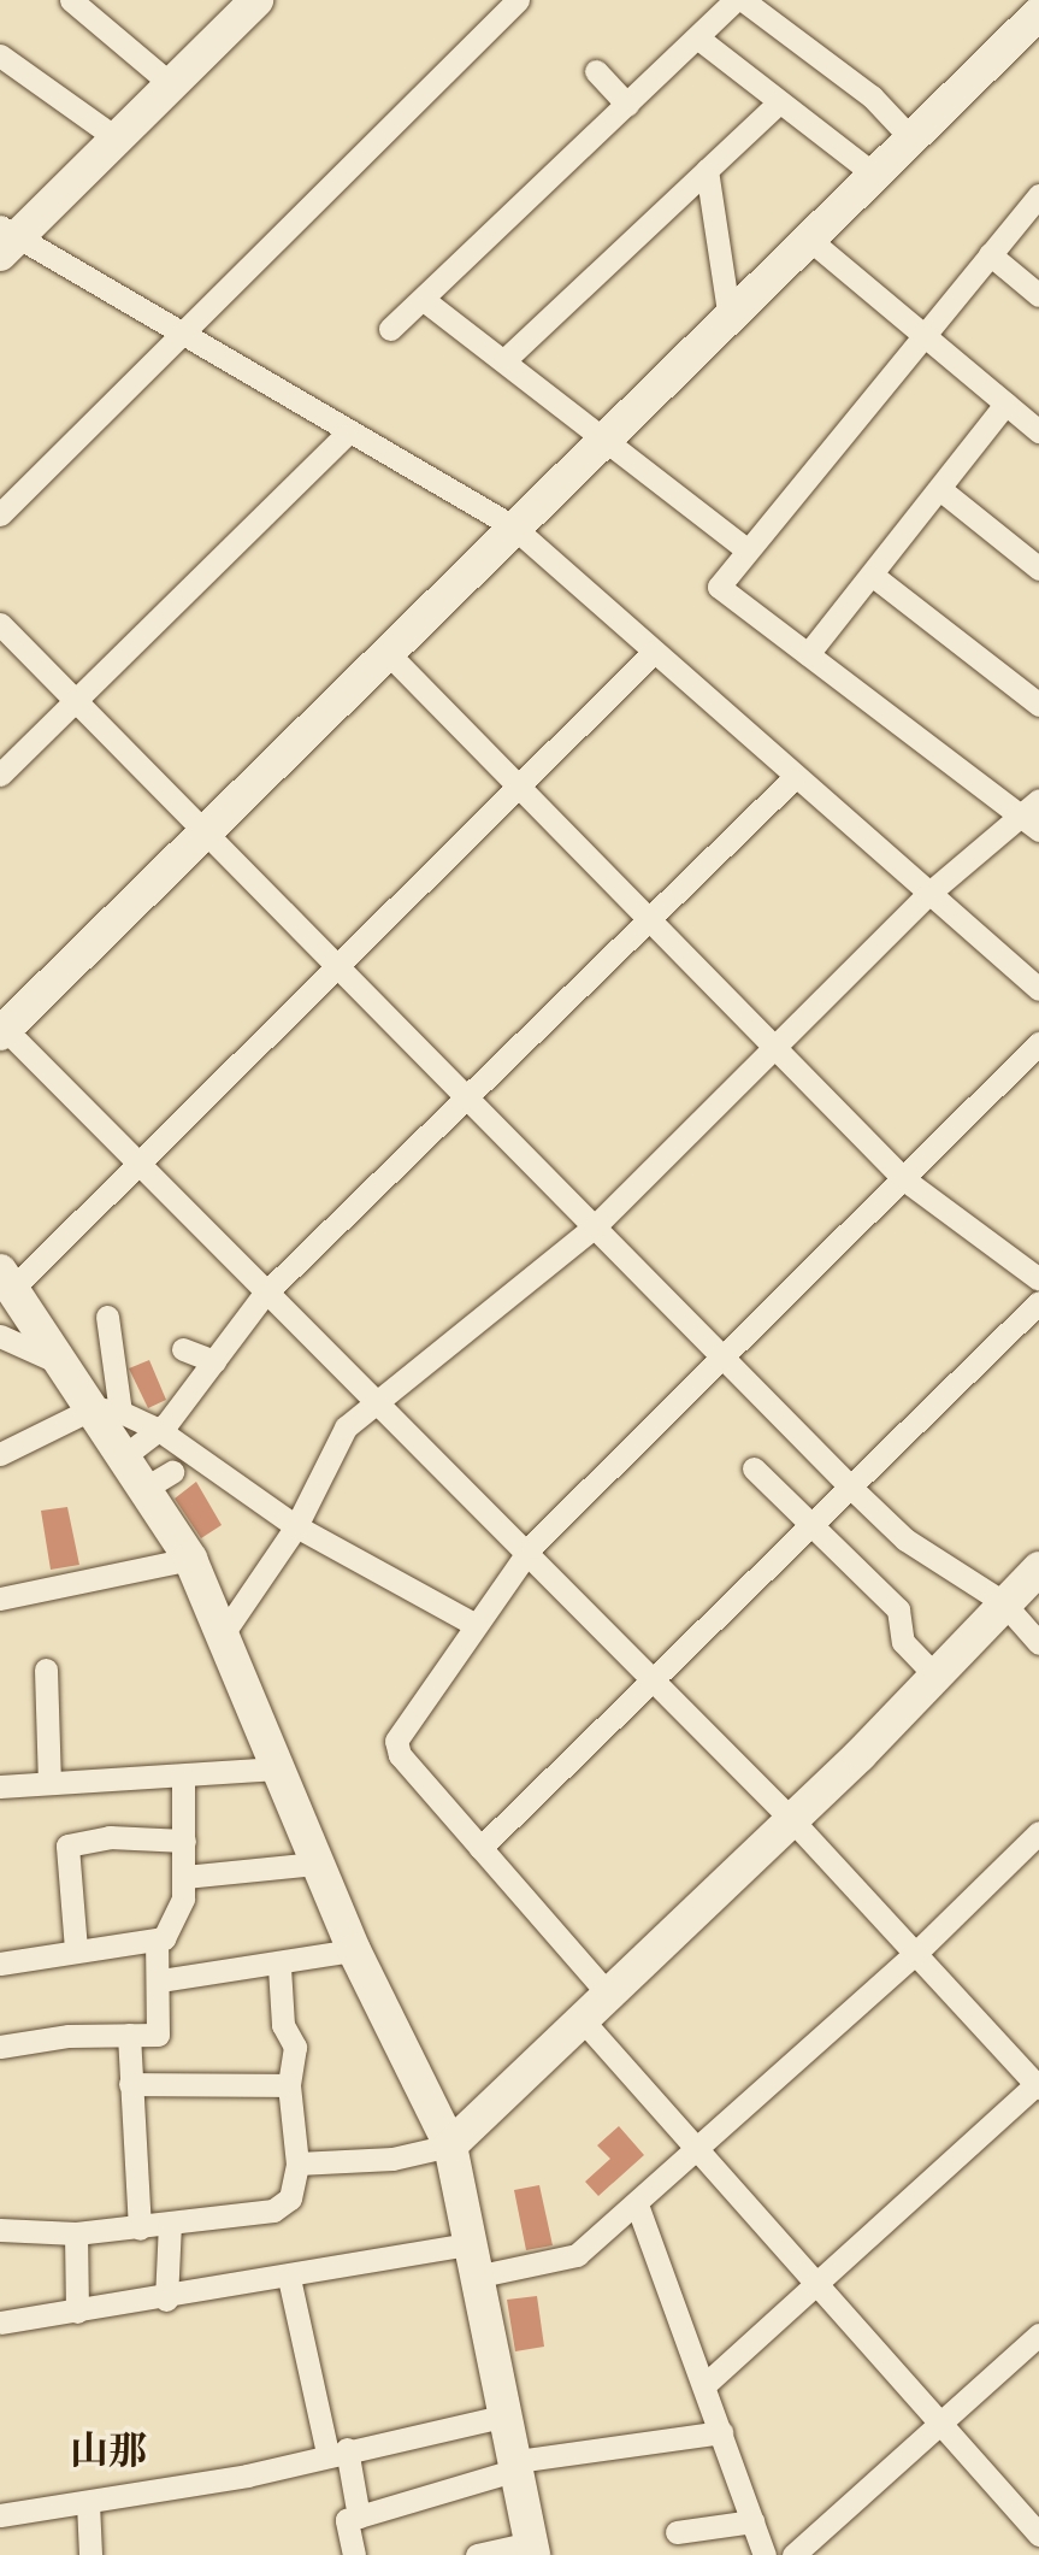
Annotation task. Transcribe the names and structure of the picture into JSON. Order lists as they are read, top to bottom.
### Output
{
  "districts": ["山那"]
}
